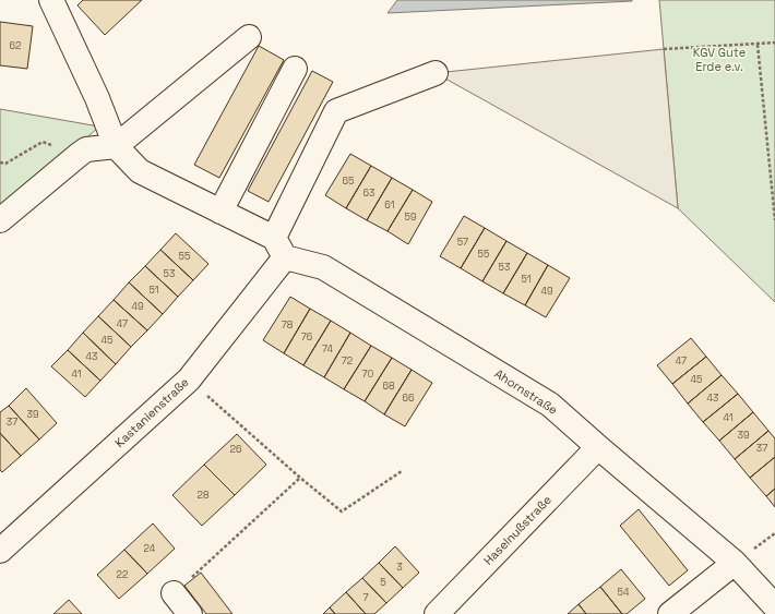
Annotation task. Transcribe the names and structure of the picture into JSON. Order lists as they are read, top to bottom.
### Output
{
  "streets": {
    "street": ["Ahornstraße", "Kastanienstraße", "Haselnußstraße"]
  },
  "crossings": [
    ["Ahornstraße", "Kastanienstraße"],
    ["Ahornstraße", "Haselnußstraße"]
  ],
  "parks": ["KGV Gute Erde e.v."],
  "house_numbers": [
    "62",
    "65",
    "63",
    "61",
    "59",
    "57",
    "55",
    "55",
    "53",
    "53",
    "51",
    "51",
    "49",
    "49",
    "47",
    "78",
    "76",
    "45",
    "74",
    "43",
    "72",
    "47",
    "41",
    "70",
    "45",
    "68",
    "66",
    "43",
    "39",
    "41",
    "37",
    "39",
    "37",
    "26",
    "28",
    "24",
    "3",
    "22",
    "5",
    "54",
    "7"
  ]
}
